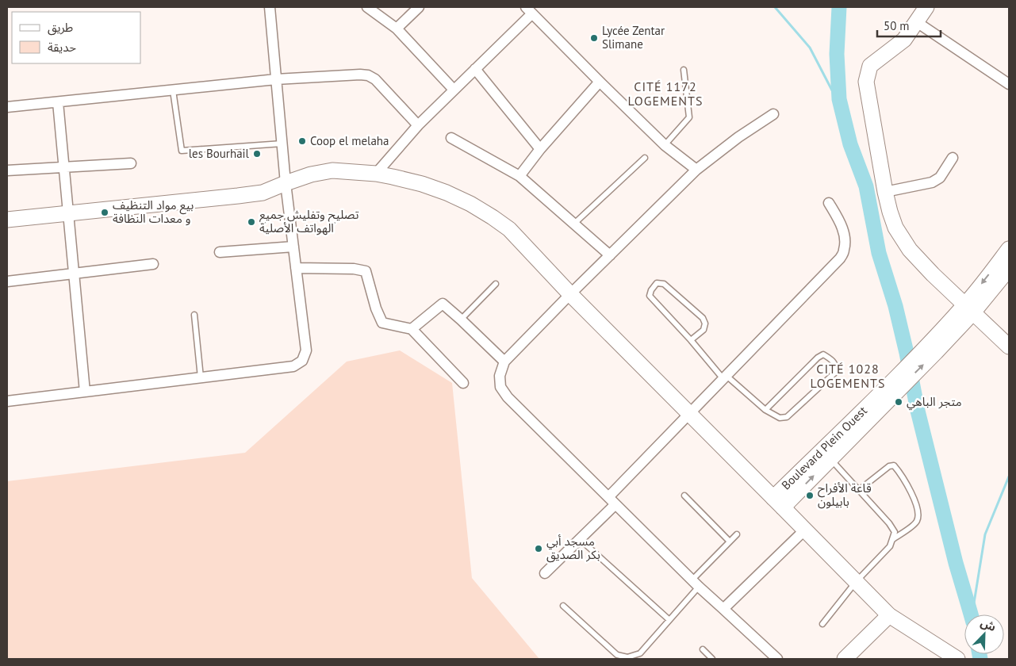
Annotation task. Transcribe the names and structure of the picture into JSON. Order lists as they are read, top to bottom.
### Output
{
  "streets": {
    "main road": ["Boulevard Plein Ouest"]
  },
  "districts": ["CITÉ 1172 LOGEMENTS", "CITÉ 1028 LOGEMENTS"],
  "places": [
    "Lycée Zentar Slimane",
    "Coop el melaha",
    "les Bourhail",
    "بيع مواد التنظيف و معدات النظافة",
    "تصليح وتفليش جميع الهواتف الأصلية",
    "متجر الباهي",
    "قاعة الأفراح بابيلون",
    "مسجد أبي بكر الصديق"
  ],
  "legend": ["طريق", "حديقة"],
  "scale_bar": "50 m",
  "north": "top right"
}
